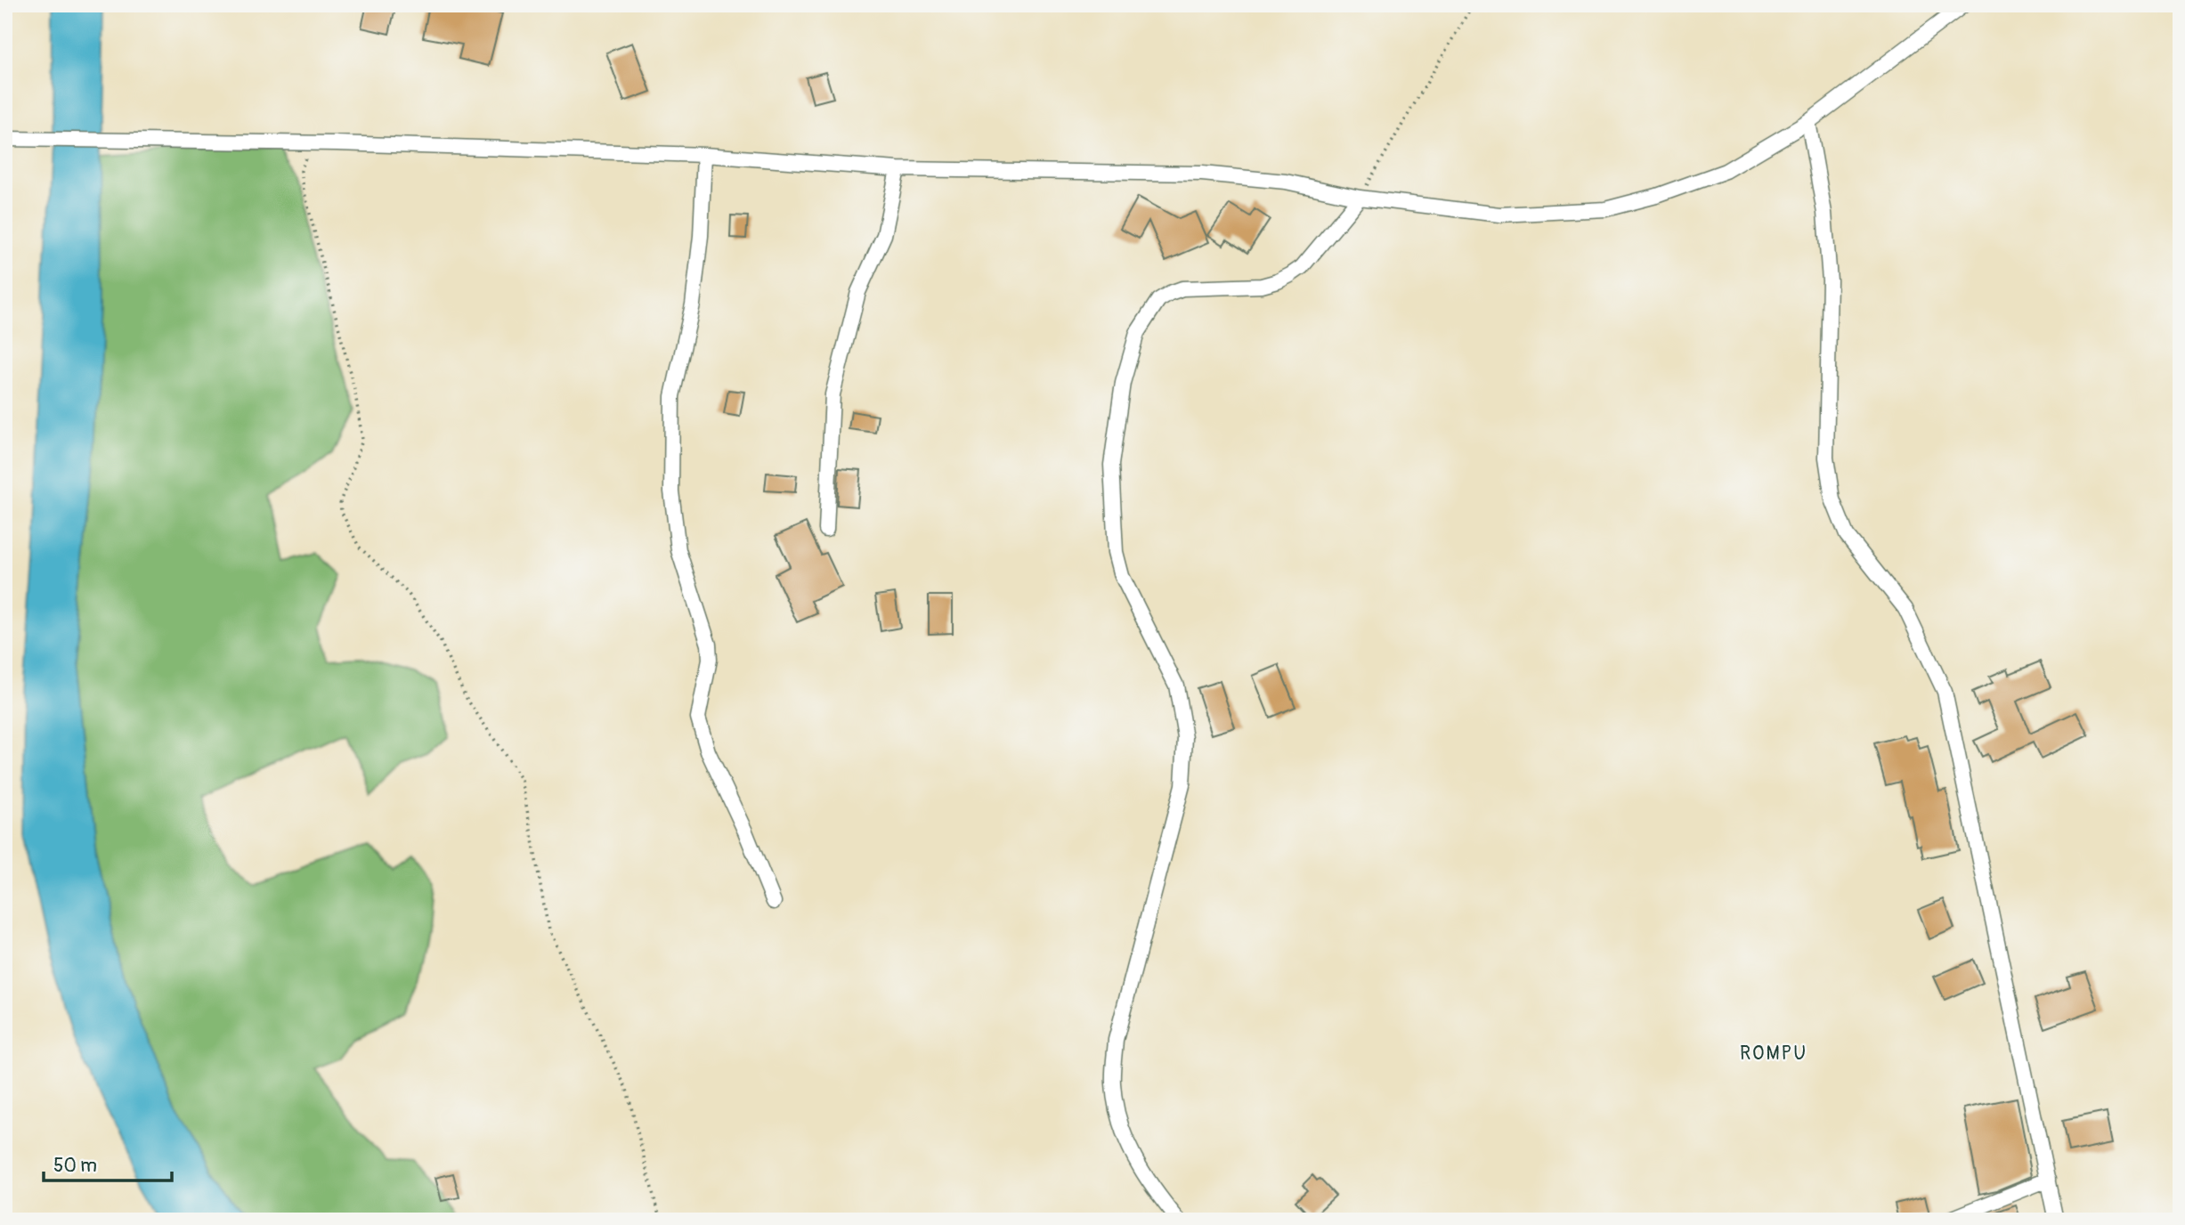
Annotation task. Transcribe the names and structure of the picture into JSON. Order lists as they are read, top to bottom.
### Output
{
  "districts": ["ROMPU"],
  "scale_bar": "50 m"
}
